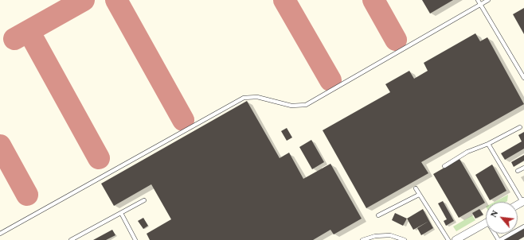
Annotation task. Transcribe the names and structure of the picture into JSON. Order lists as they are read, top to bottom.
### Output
{
  "north": "top left"
}
